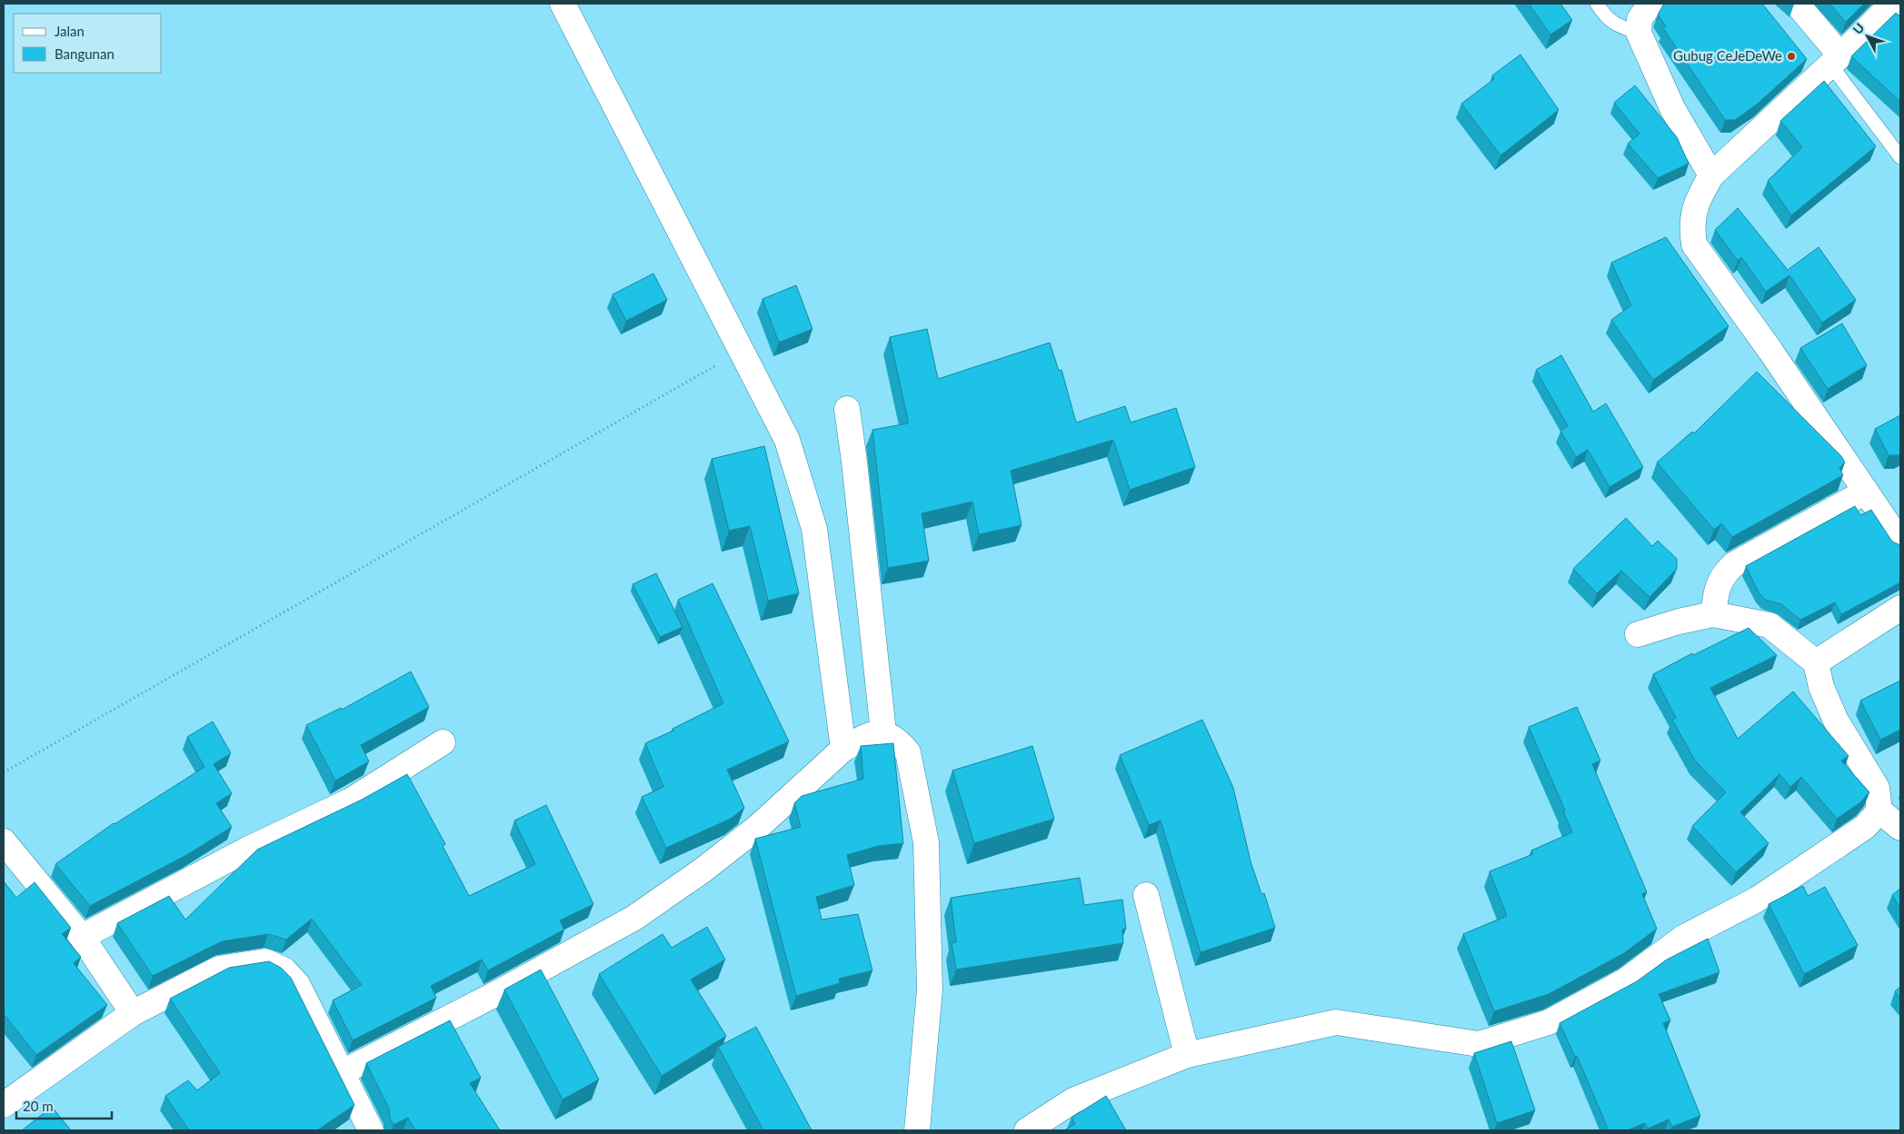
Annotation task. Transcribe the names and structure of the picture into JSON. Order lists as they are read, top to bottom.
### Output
{
  "places": ["Gubug CeJeDeWe"],
  "legend": ["Jalan", "Bangunan"],
  "scale_bar": "20 m",
  "north": "top left"
}
